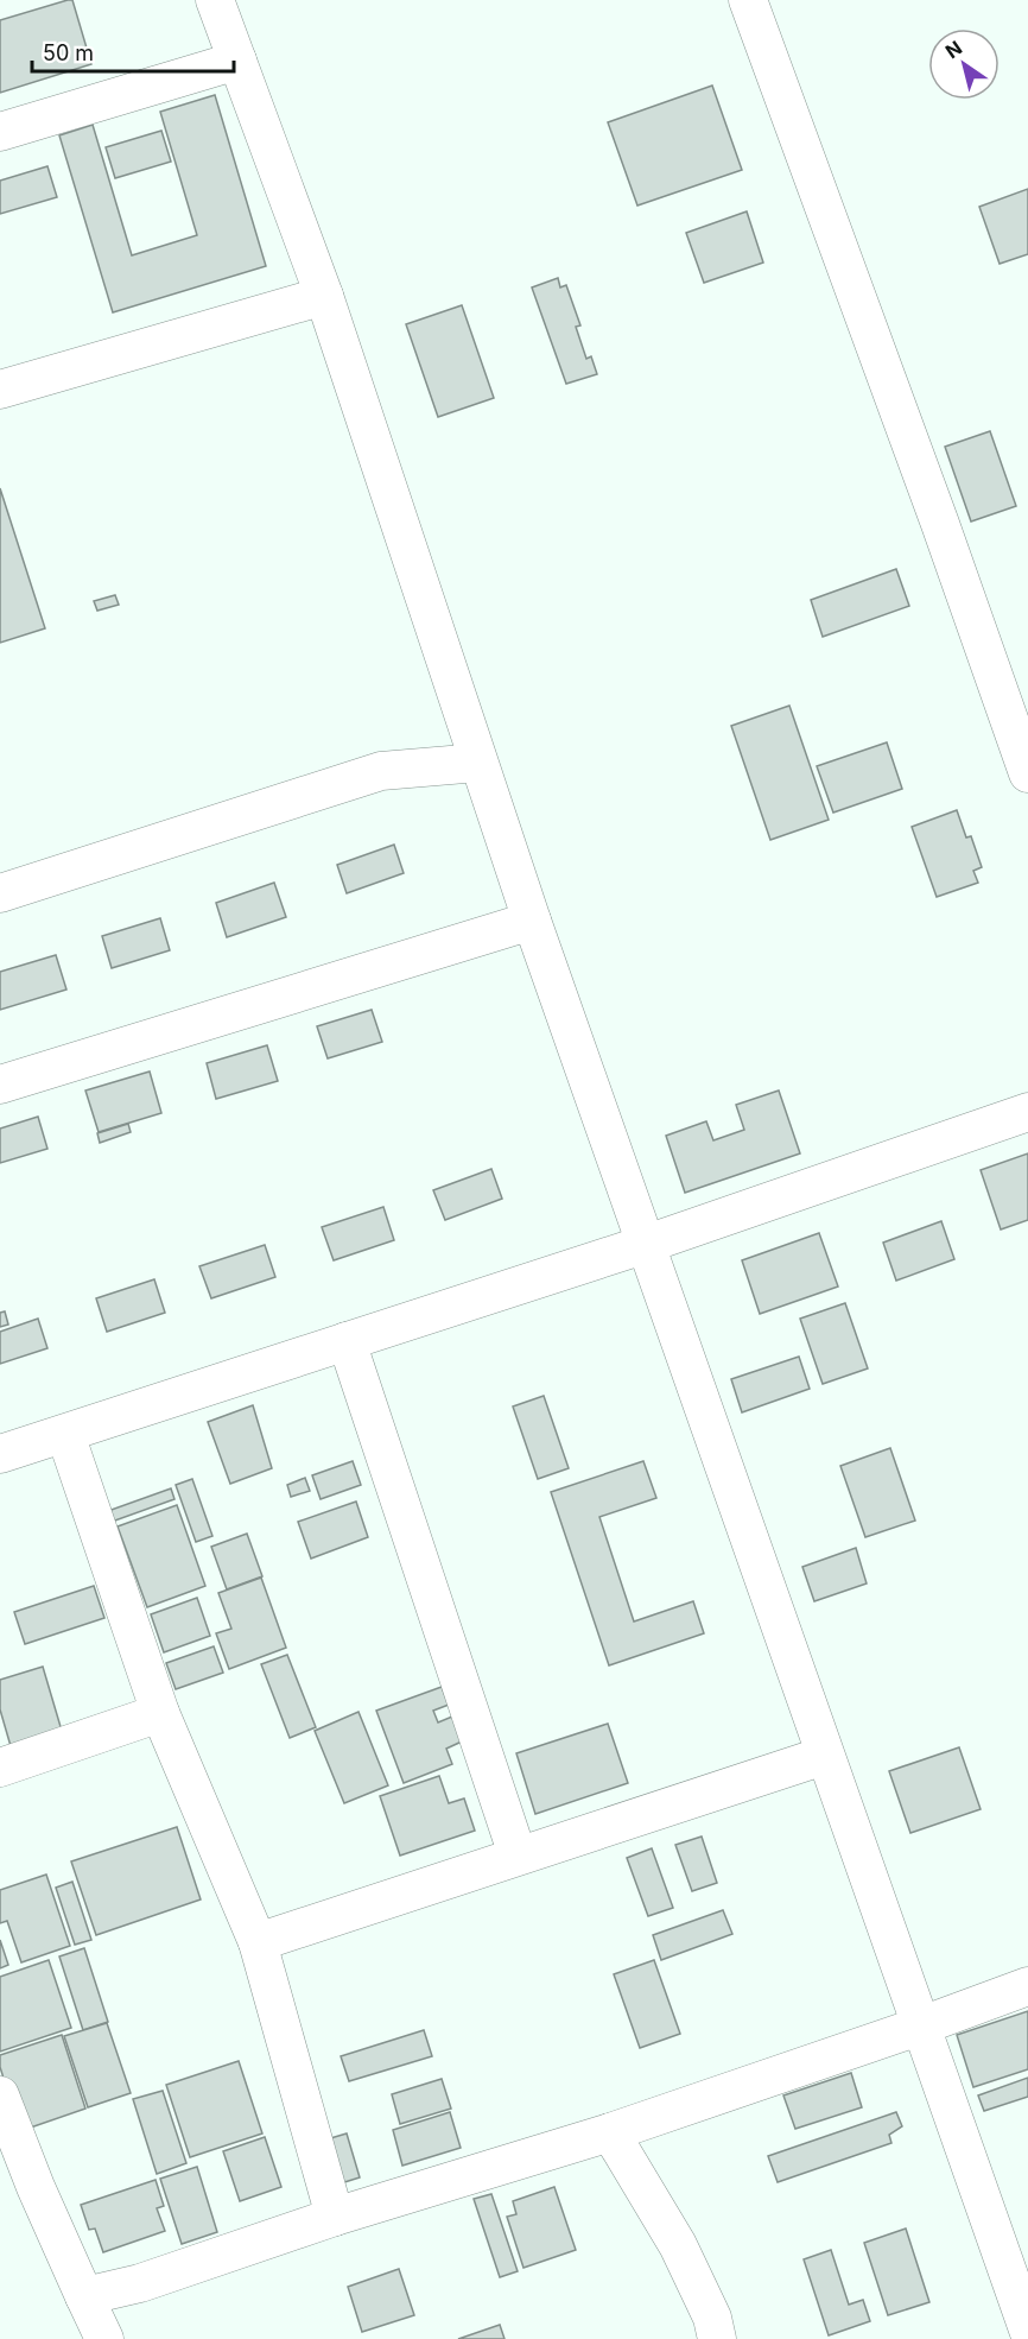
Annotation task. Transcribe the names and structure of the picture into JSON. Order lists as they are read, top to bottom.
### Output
{
  "scale_bar": "50 m",
  "north": "top left"
}
